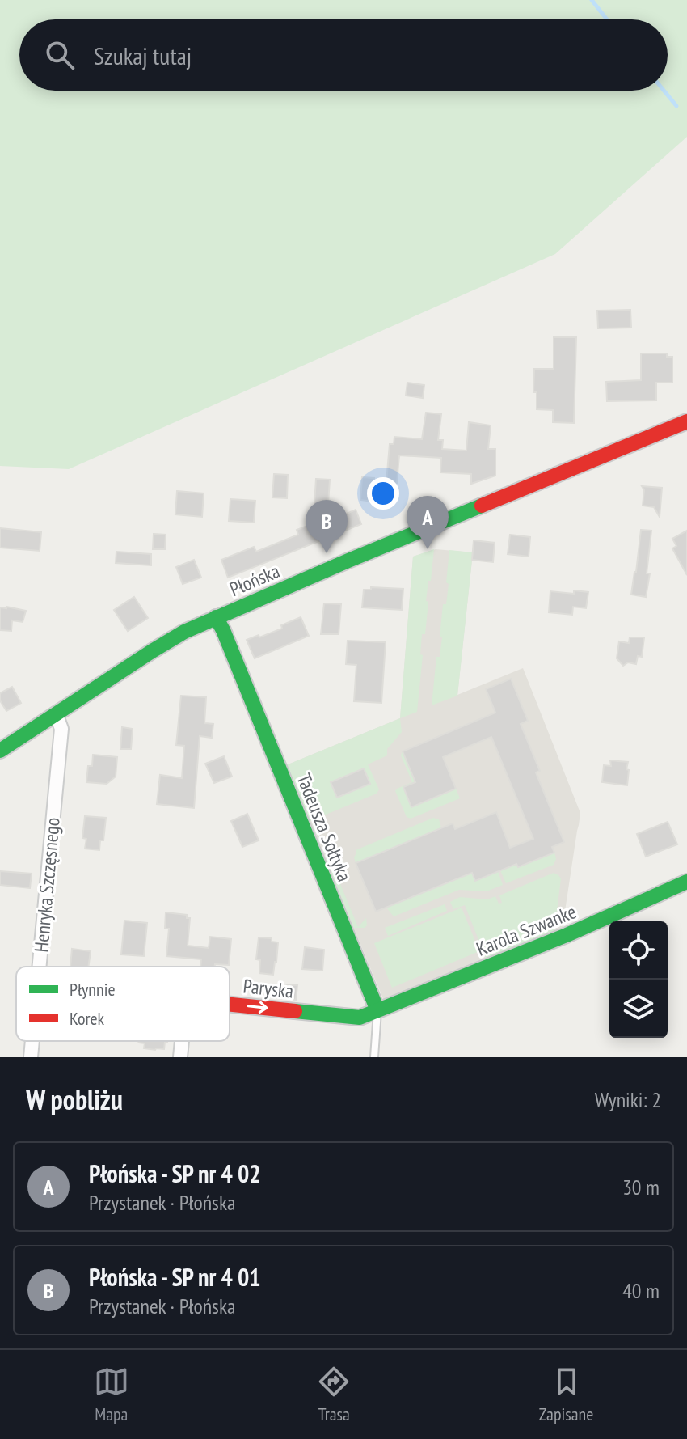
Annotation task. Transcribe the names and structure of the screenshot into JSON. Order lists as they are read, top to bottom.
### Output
{
  "streets": {
    "street": [
      "Płońska",
      "Tadeusza Sołtyka",
      "Henryka Szczęsnego",
      "Karola Szwanke",
      "Paryska"
    ]
  },
  "crossings": [
    ["Płońska", "Tadeusza Sołtyka"],
    ["Płońska", "Henryka Szczęsnego"],
    ["Tadeusza Sołtyka", "Karola Szwanke"],
    ["Tadeusza Sołtyka", "Paryska"],
    ["Karola Szwanke", "Paryska"]
  ],
  "one_way": ["Paryska"],
  "legend": ["Płynnie", "Korek"],
  "page": {
    "search": "Szukaj tutaj",
    "pins": ["A", "B"],
    "heading": ["W pobliżu", "Wyniki: 2"],
    "list": [
      {
        "mark": "A",
        "name": "Płońska - SP nr 4 02",
        "note": "Przystanek · Płońska",
        "value": "30 m"
      },
      {
        "mark": "B",
        "name": "Płońska - SP nr 4 01",
        "note": "Przystanek · Płońska",
        "value": "40 m"
      }
    ],
    "nav": ["Mapa", "Trasa", "Zapisane"]
  }
}
